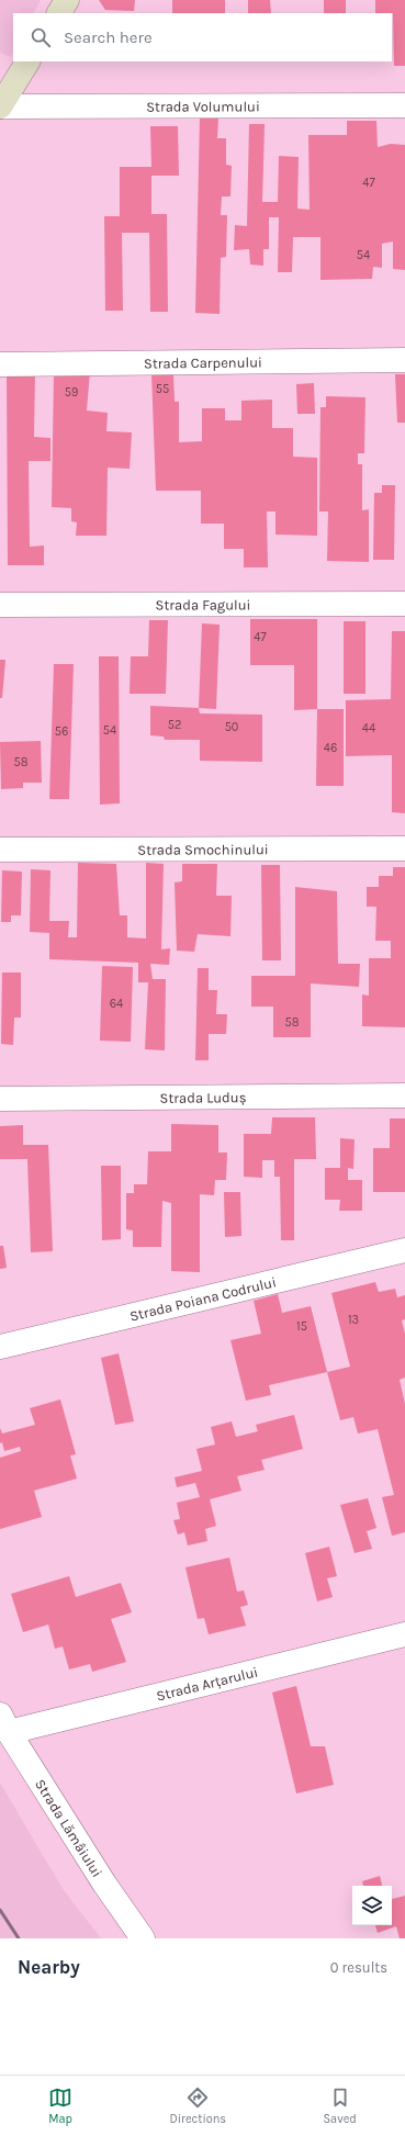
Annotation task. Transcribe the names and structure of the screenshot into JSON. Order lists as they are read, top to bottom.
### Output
{
  "streets": {
    "street": [
      "Strada Volumului",
      "Strada Carpenului",
      "Strada Fagului",
      "Strada Smochinului",
      "Strada Luduș",
      "Strada Poiana Codrului",
      "Strada Arțarului",
      "Strada Lămâiului"
    ]
  },
  "crossings": [
    ["Strada Arțarului", "Strada Lămâiului"]
  ],
  "house_numbers": [
    "47",
    "54",
    "55",
    "59",
    "47",
    "52",
    "50",
    "44",
    "54",
    "56",
    "46",
    "58",
    "64",
    "58",
    "13",
    "15"
  ],
  "page": {
    "search": "Search here",
    "heading": ["Nearby", "0 results"],
    "nav": ["Map", "Directions", "Saved"]
  }
}
